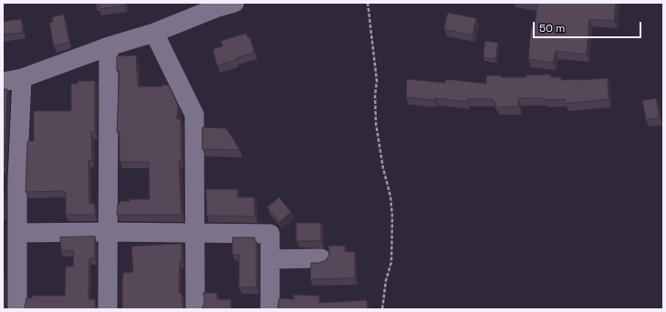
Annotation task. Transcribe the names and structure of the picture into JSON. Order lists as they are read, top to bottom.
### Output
{
  "scale_bar": "50 m"
}
